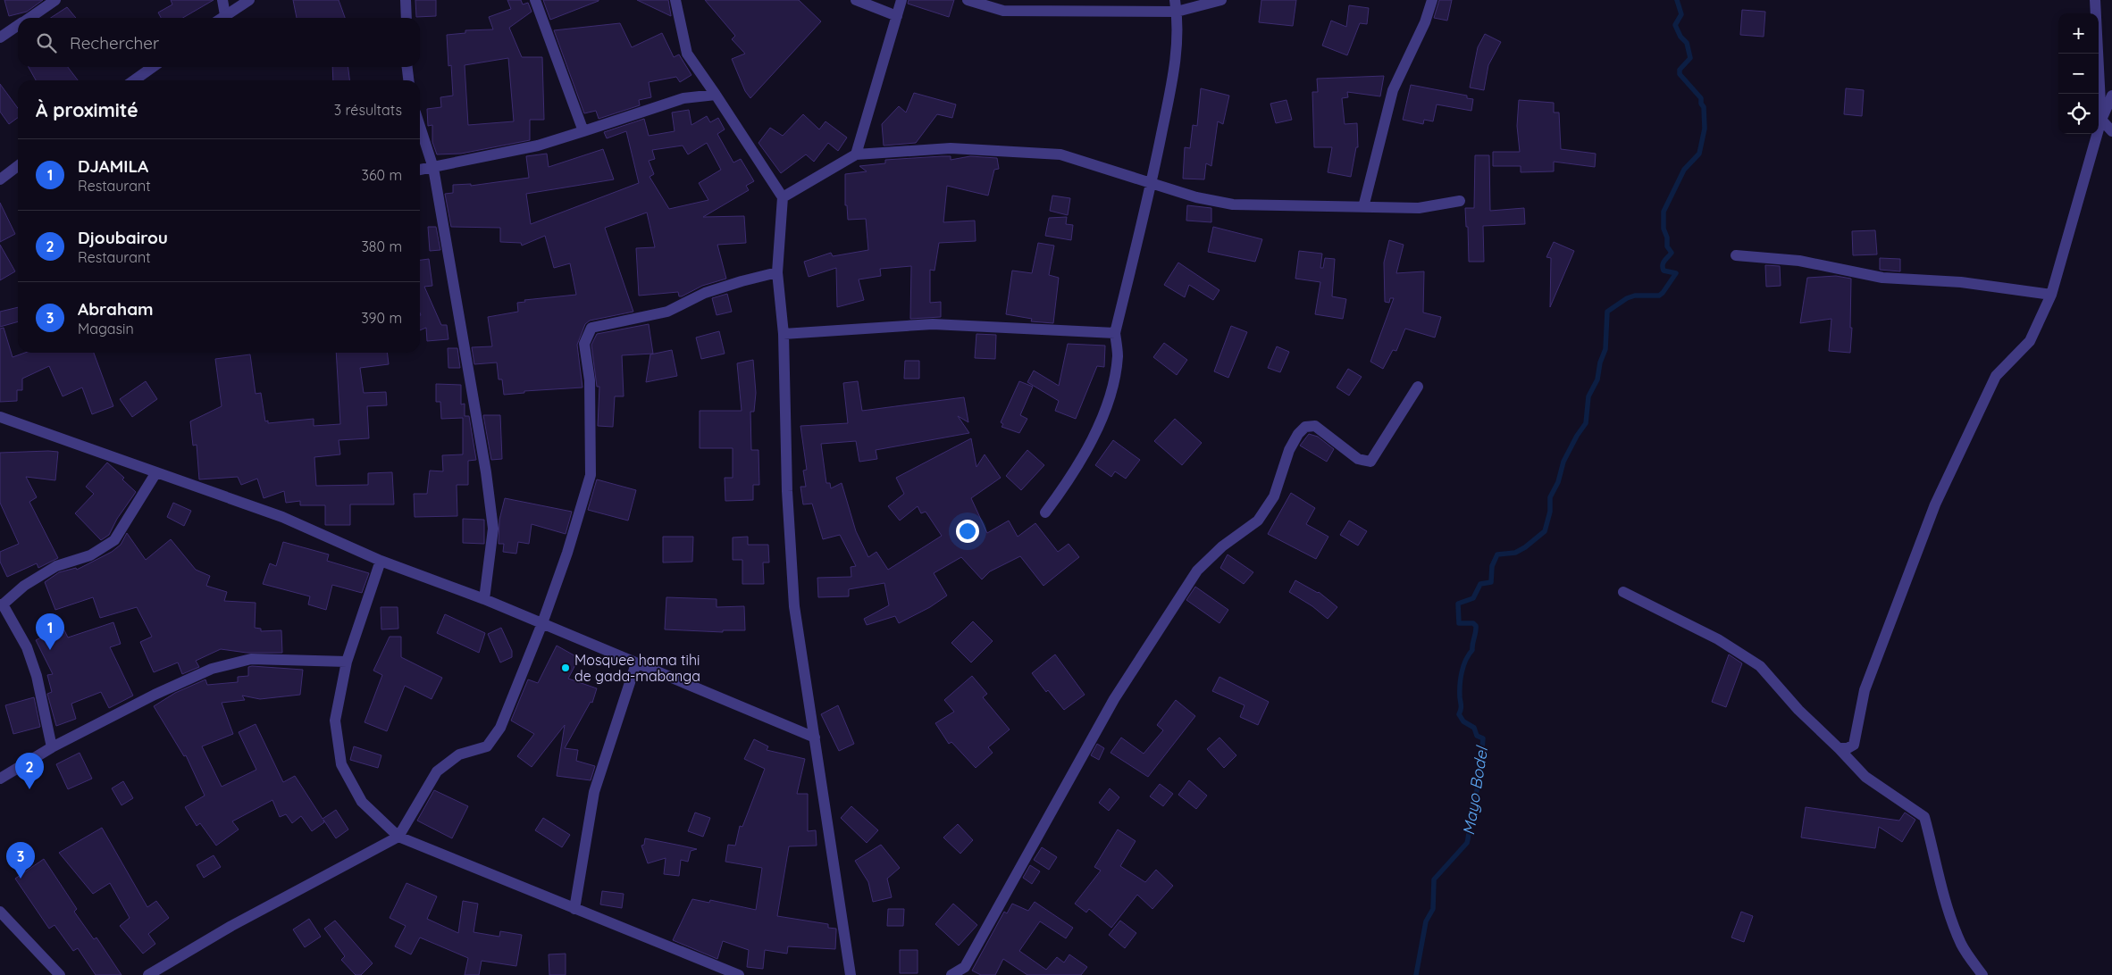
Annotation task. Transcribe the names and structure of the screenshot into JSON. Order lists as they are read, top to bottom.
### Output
{
  "water": ["Mayo Bodel"],
  "places": ["Mosquee hama tihi de gada-mabanga"],
  "page": {
    "map_buttons": ["+", "−"],
    "search": "Rechercher",
    "heading": ["À proximité", "3 résultats"],
    "list": [
      {
        "mark": "1",
        "name": "DJAMILA",
        "note": "Restaurant",
        "value": "360 m"
      },
      {
        "mark": "2",
        "name": "Djoubairou",
        "note": "Restaurant",
        "value": "380 m"
      },
      {
        "mark": "3",
        "name": "Abraham",
        "note": "Magasin",
        "value": "390 m"
      }
    ],
    "pins": ["1", "2", "3"]
  }
}
